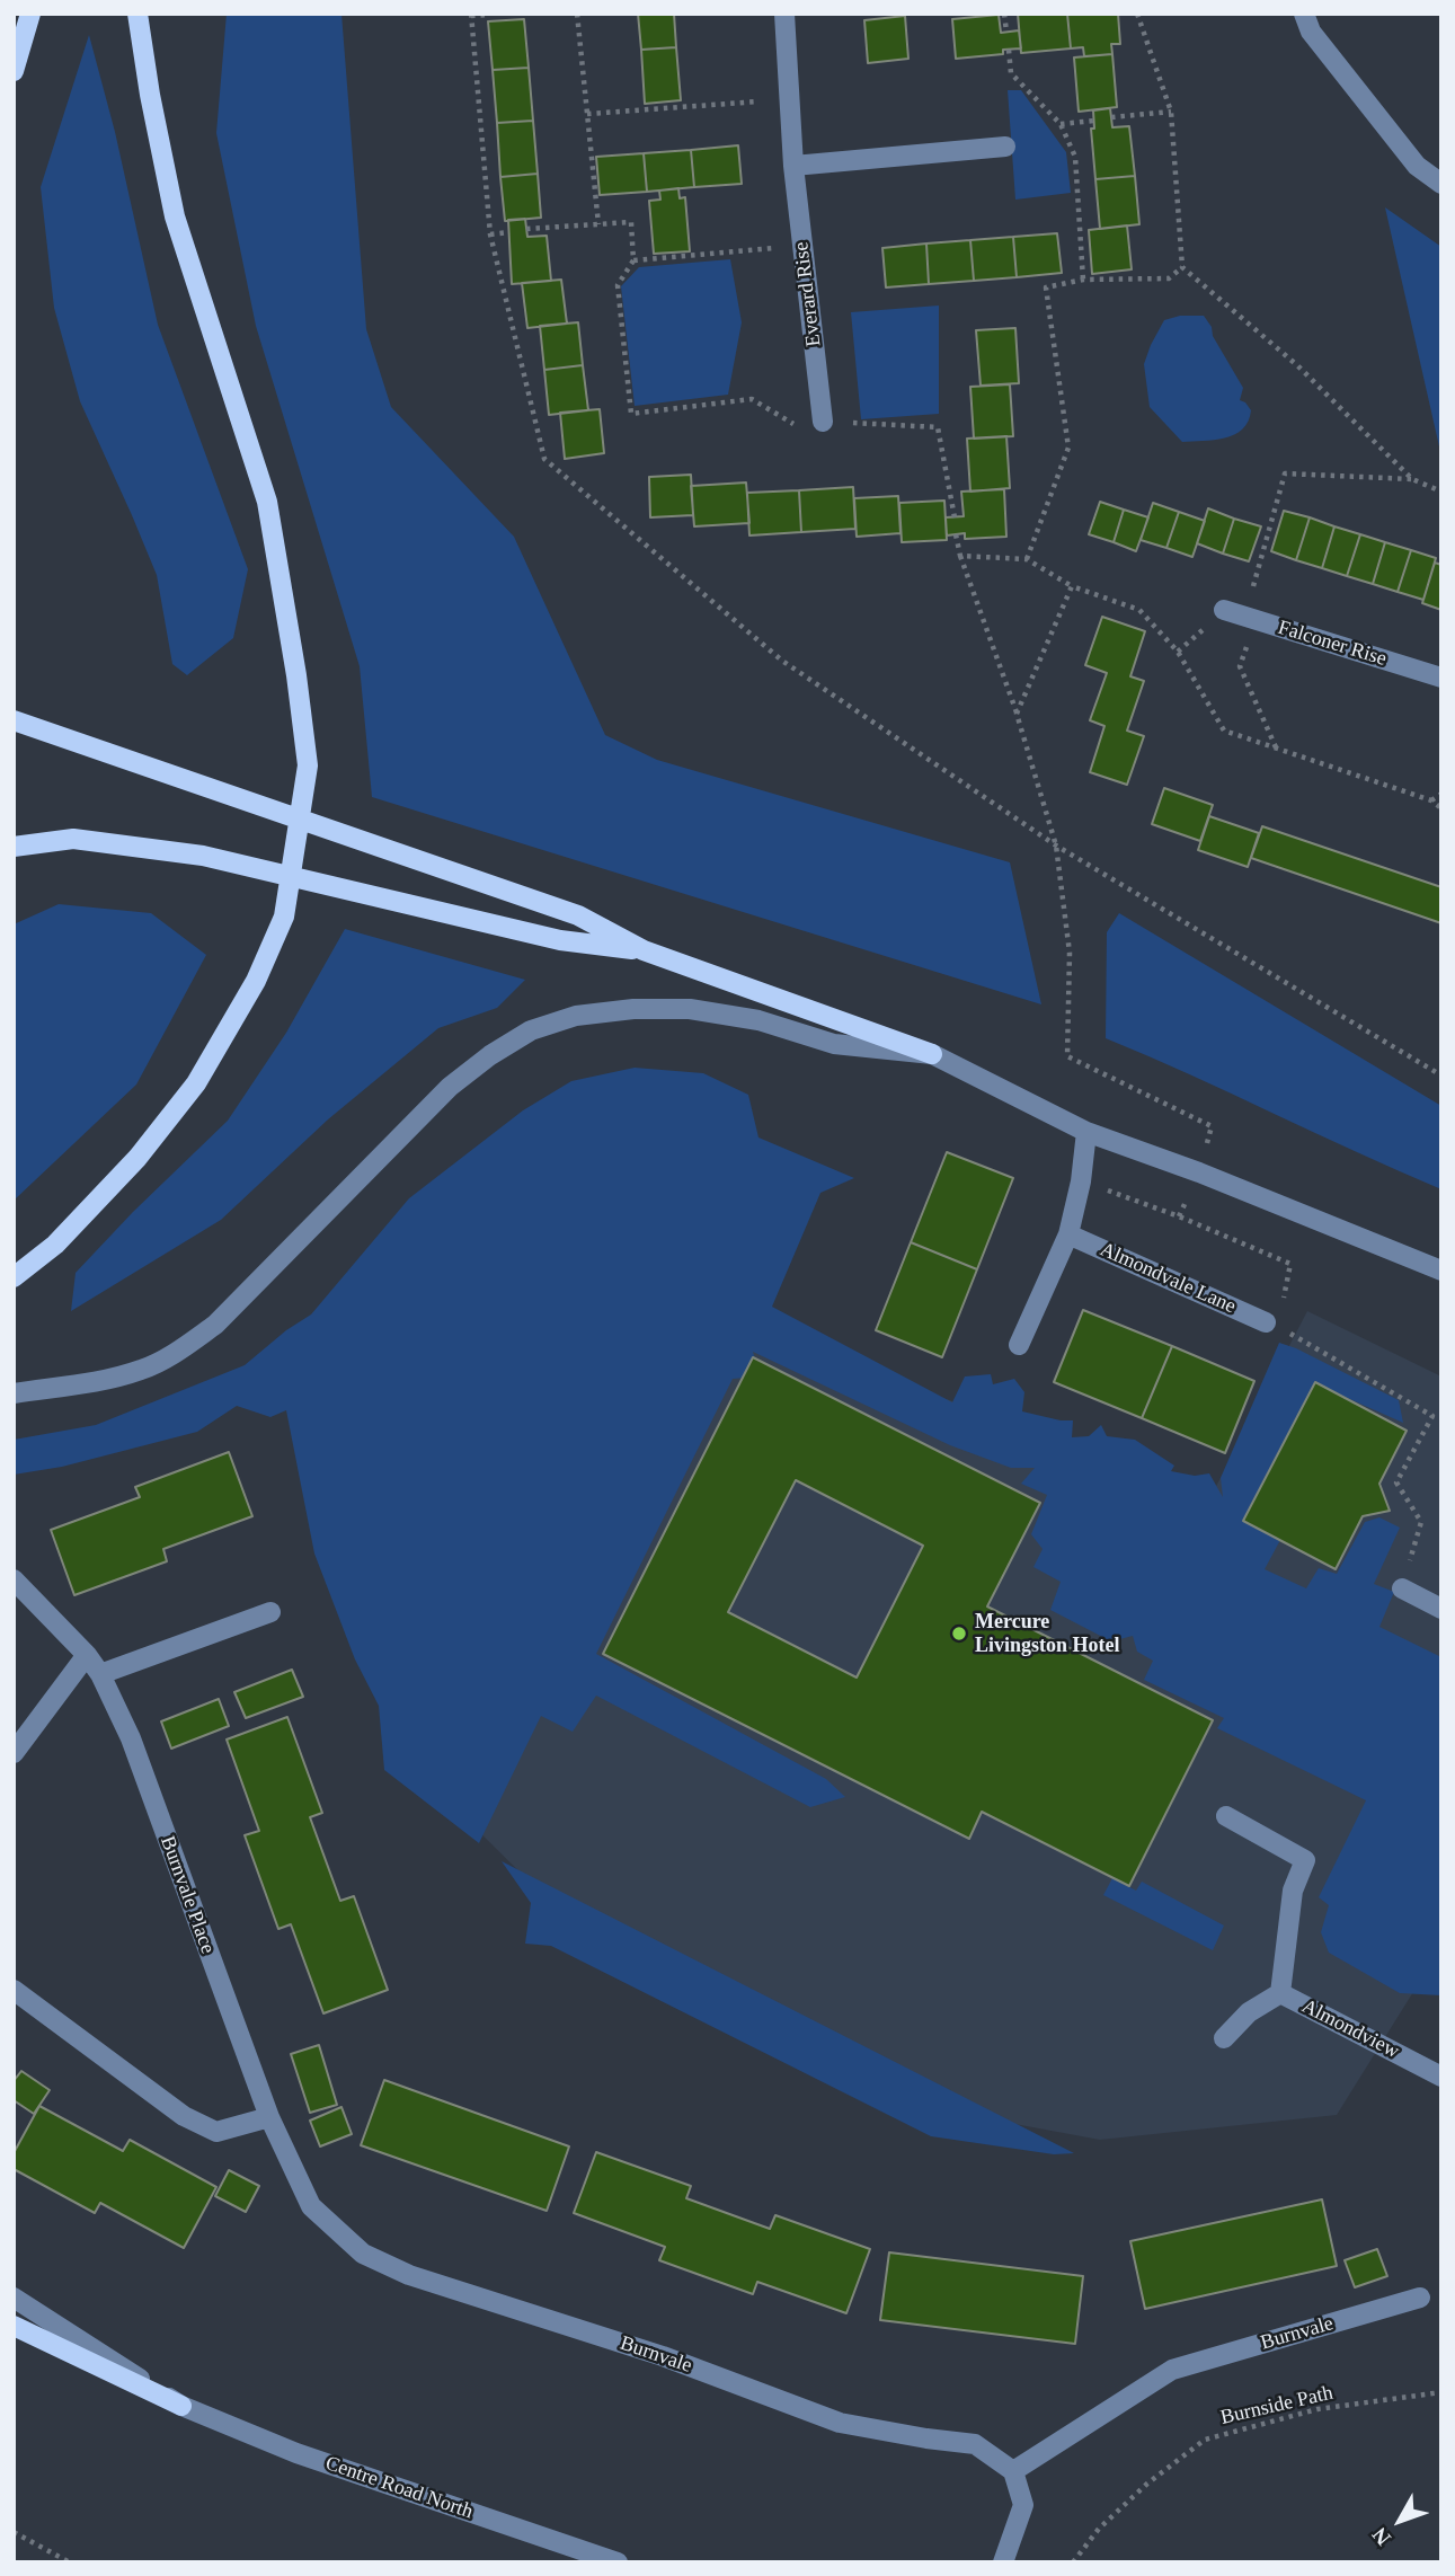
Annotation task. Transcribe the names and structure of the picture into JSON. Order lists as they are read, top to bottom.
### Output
{
  "streets": {
    "street": [
      "Everard Rise",
      "Falconer Rise",
      "Almondvale Lane",
      "Burnvale Place",
      "Almondview",
      "Burnvale",
      "Centre Road North"
    ],
    "path": ["Burnside Path"]
  },
  "crossings": [
    ["Burnvale Place", "Burnvale"]
  ],
  "places": ["Mercure Livingston Hotel"],
  "north": "bottom left"
}
